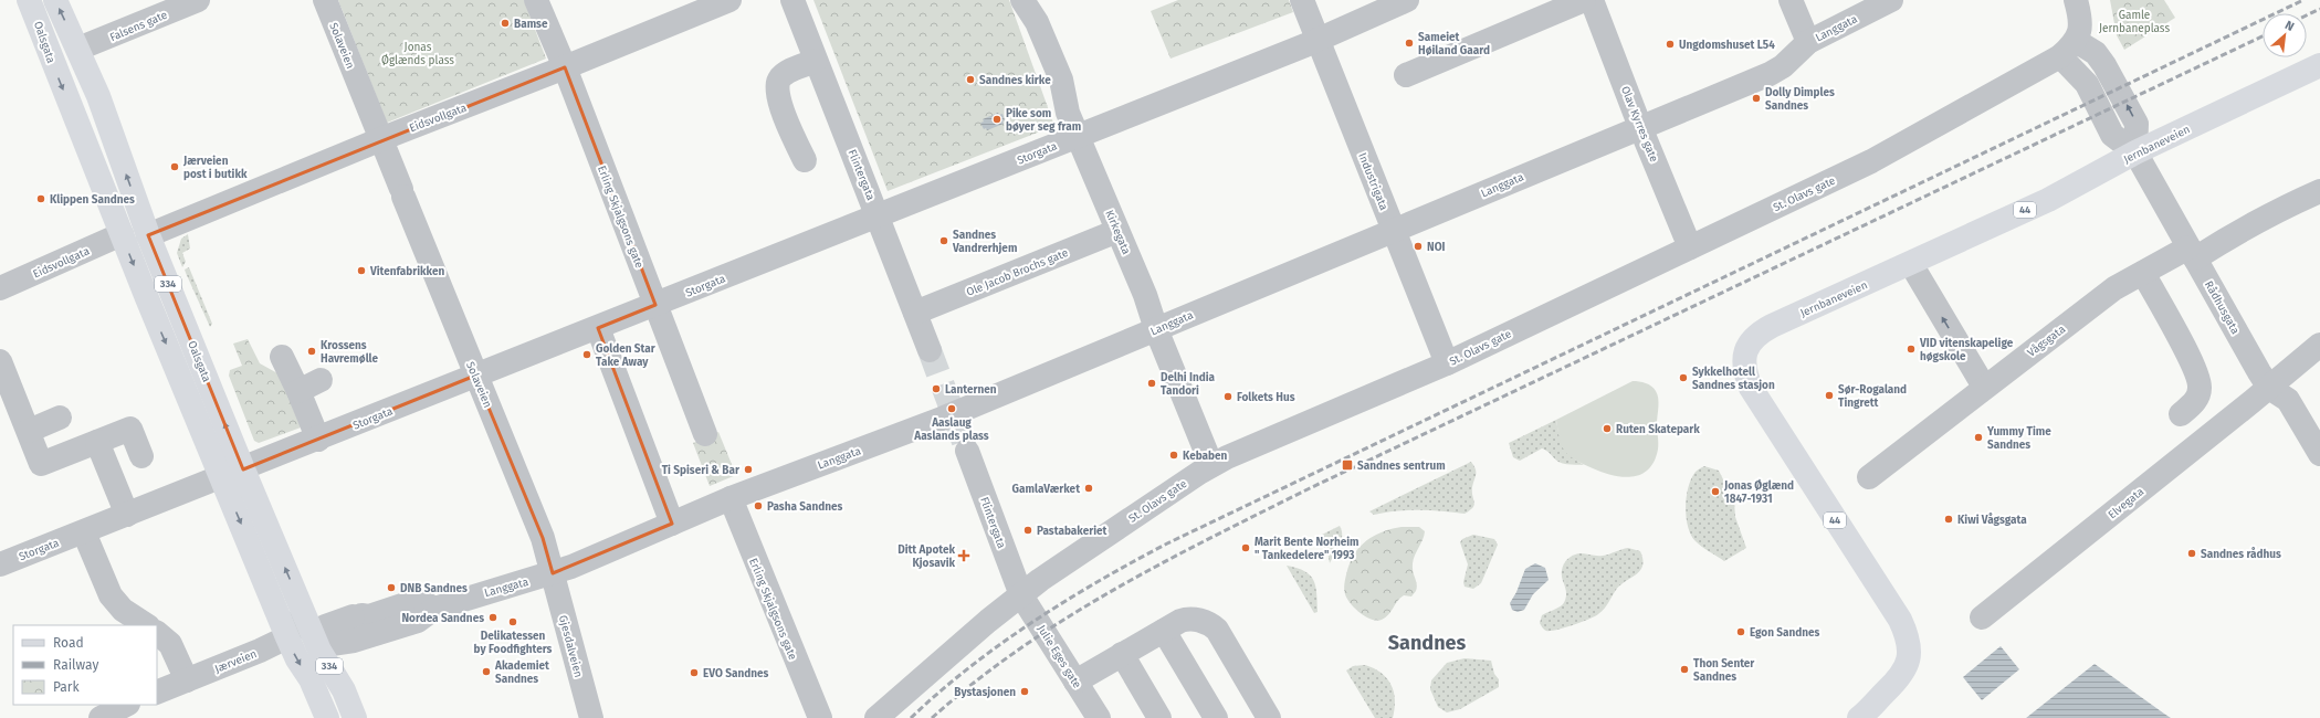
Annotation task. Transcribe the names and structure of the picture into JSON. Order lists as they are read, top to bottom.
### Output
{
  "streets": {
    "main road": [
      "Oalsgata",
      "Jernbaneveien",
      "44",
      "334"
    ],
    "street": [
      "Falsens gate",
      "Langgata",
      "Solaveien",
      "Eidsvollgata",
      "Olav Kyrres gate",
      "Storgata",
      "Flintergata",
      "Industrigata",
      "St. Olavs gate",
      "Erling Skjalgsons gate",
      "Kirkegata",
      "Ole Jacob Brochs gate",
      "Rådhusgata",
      "Vågsgata",
      "Elvegata",
      "Gjesdalveien",
      "Julie Eges gate",
      "Jærveien"
    ]
  },
  "crossings": [
    ["Falsens gate", "Oalsgata"],
    ["Langgata", "Solaveien"],
    ["Langgata", "Olav Kyrres gate"],
    ["Langgata", "Industrigata"],
    ["Langgata", "Erling Skjalgsons gate"],
    ["Langgata", "Kirkegata"],
    ["Langgata", "Gjesdalveien"],
    ["Oalsgata", "Eidsvollgata"],
    ["Oalsgata", "Storgata"],
    ["Oalsgata", "Jærveien"],
    ["Solaveien", "Eidsvollgata"],
    ["Solaveien", "Storgata"],
    ["Solaveien", "Gjesdalveien"],
    ["Eidsvollgata", "Erling Skjalgsons gate"],
    ["Olav Kyrres gate", "St. Olavs gate"],
    ["Jernbaneveien", "Rådhusgata"],
    ["Storgata", "Flintergata"],
    ["Storgata", "Industrigata"],
    ["Storgata", "Erling Skjalgsons gate"],
    ["Storgata", "Kirkegata"],
    ["Flintergata", "St. Olavs gate"],
    ["Flintergata", "Ole Jacob Brochs gate"],
    ["Flintergata", "Julie Eges gate"],
    ["Industrigata", "St. Olavs gate"],
    ["St. Olavs gate", "Kirkegata"],
    ["St. Olavs gate", "Julie Eges gate"],
    ["Kirkegata", "Ole Jacob Brochs gate"],
    ["Rådhusgata", "Vågsgata"],
    ["Rådhusgata", "Elvegata"]
  ],
  "districts": ["Sandnes"],
  "parks": ["Gamle Jernbaneplass", "Jonas Øglænds plass"],
  "places": {
    "other": [
      "Bamse",
      "Sameiet Høiland Gaard",
      "Ungdomshuset L54",
      "Sandnes kirke",
      "Dolly Dimples Sandnes",
      "Pike som bøyer seg fram",
      "Jærveien post i butikk",
      "Klippen Sandnes",
      "Sandnes Vandrerhjem",
      "NOI",
      "Vitenfabrikken",
      "VID vitenskapelige høgskole",
      "Krossens Havremølle",
      "Golden Star Take Away",
      "Sykkelhotell Sandnes stasjon",
      "Delhi India Tandori",
      "Lanternen",
      "Sør-Rogaland Tingrett",
      "Folkets Hus",
      "Aaslaug Aaslands plass",
      "Ruten Skatepark",
      "Yummy Time Sandnes",
      "Kebaben",
      "Ti Spiseri & Bar",
      "GamlaVærket",
      "Jonas Øglænd 1847-1931",
      "Pasha Sandnes",
      "Kiwi Vågsgata",
      "Pastabakeriet",
      "Marit Bente Norheim \" Tankedelere\" 1993",
      "Sandnes rådhus",
      "DNB Sandnes",
      "Nordea Sandnes",
      "Delikatessen by Foodfighters",
      "Egon Sandnes",
      "Thon Senter Sandnes",
      "Akademiet Sandnes",
      "EVO Sandnes",
      "Bystasjonen"
    ],
    "transit": ["Sandnes sentrum"],
    "health": ["Ditt Apotek Kjosavik"]
  },
  "legend": ["Road", "Railway", "Park"],
  "north": "top right"
}
